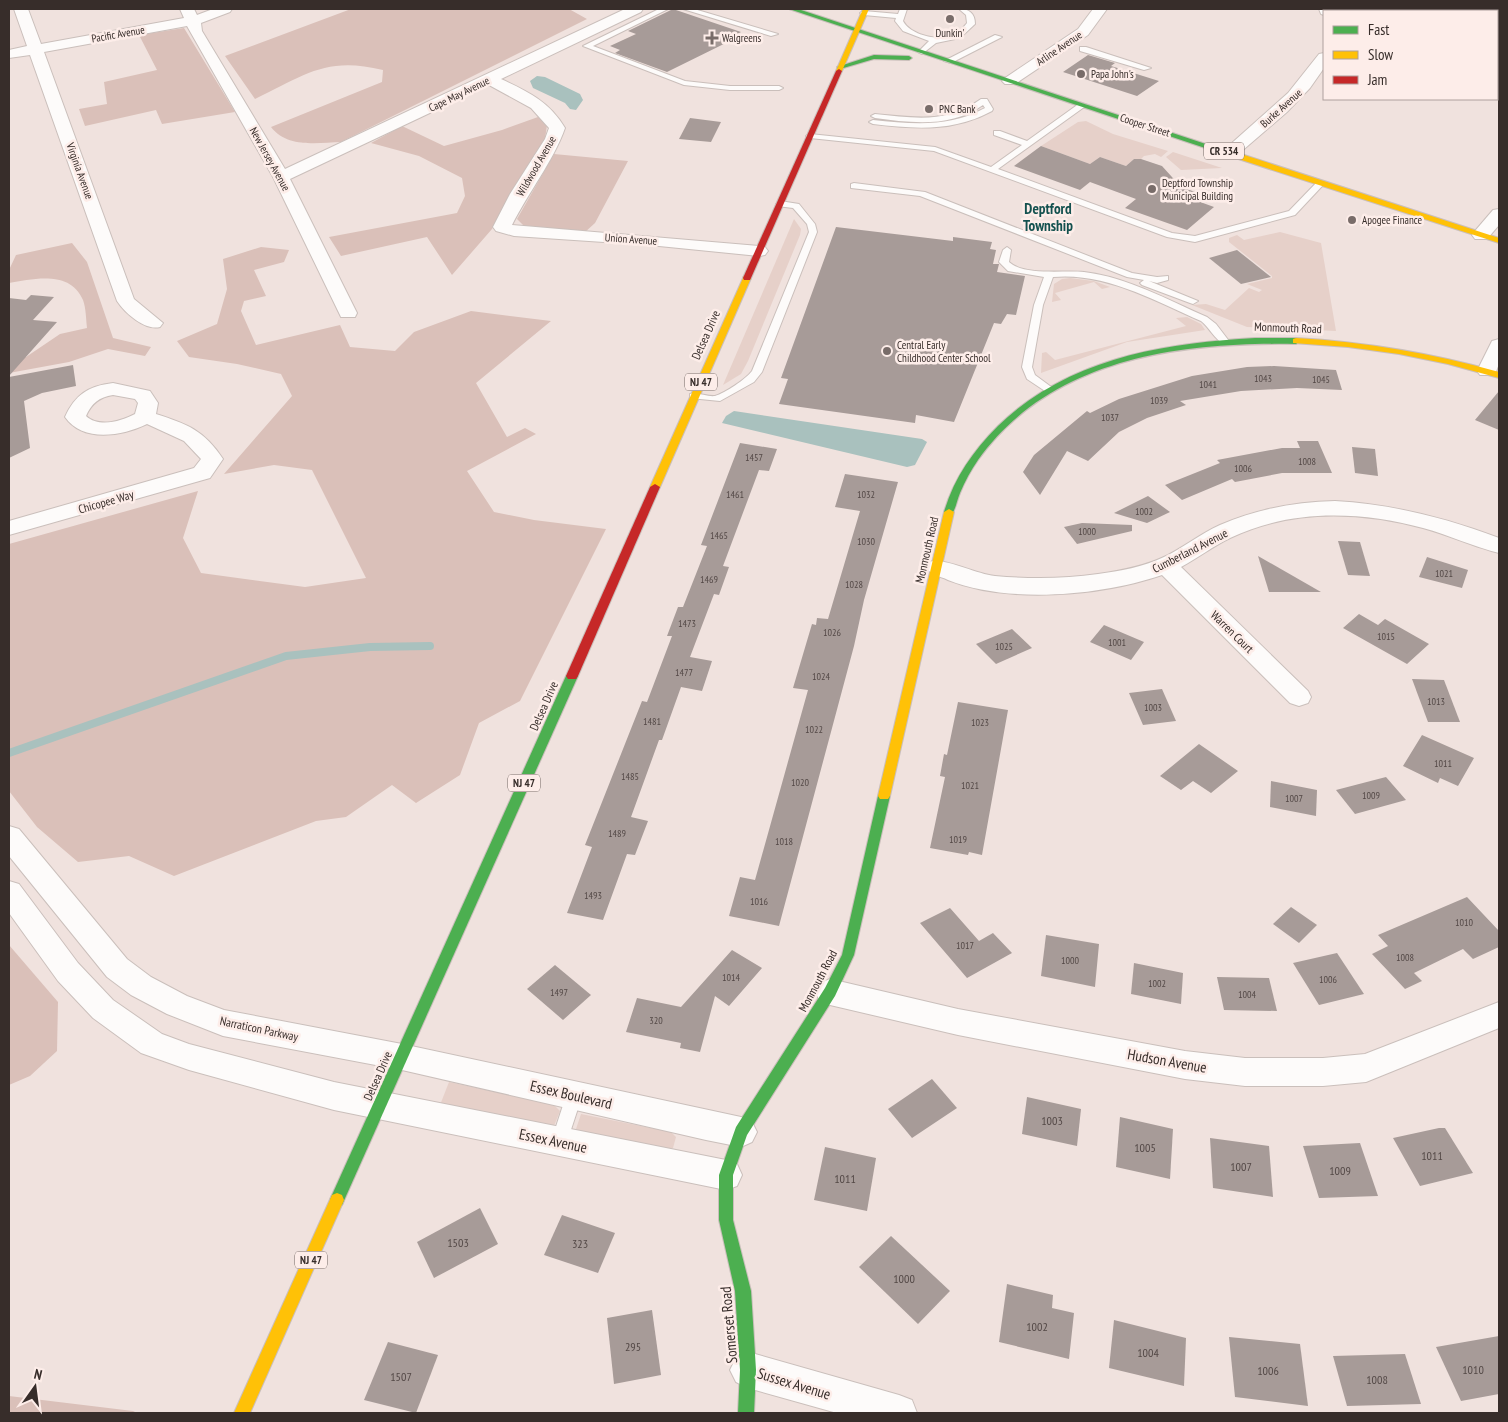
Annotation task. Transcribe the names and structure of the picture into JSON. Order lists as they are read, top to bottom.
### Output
{
  "streets": {
    "main road": [
      "Cooper Street",
      "CR 534",
      "Monmouth Road",
      "Delsea Drive",
      "NJ 47",
      "Somerset Road"
    ],
    "street": [
      "Pacific Avenue",
      "Arline Avenue",
      "Cape May Avenue",
      "Burke Avenue",
      "New Jersey Avenue",
      "Wildwood Avenue",
      "Virginia Avenue",
      "Union Avenue",
      "Chicopee Way",
      "Cumberland Avenue",
      "Warren Court",
      "Narraticon Parkway",
      "Hudson Avenue",
      "Essex Boulevard",
      "Essex Avenue",
      "Sussex Avenue"
    ]
  },
  "crossings": [
    ["Pacific Avenue", "New Jersey Avenue"],
    ["Pacific Avenue", "Virginia Avenue"],
    ["Arline Avenue", "Cooper Street"],
    ["Cape May Avenue", "New Jersey Avenue"],
    ["Cape May Avenue", "Wildwood Avenue"],
    ["Burke Avenue", "Cooper Street"],
    ["Cooper Street", "Delsea Drive"],
    ["Wildwood Avenue", "Union Avenue"],
    ["Union Avenue", "Delsea Drive"],
    ["Monmouth Road", "Cumberland Avenue"],
    ["Monmouth Road", "Hudson Avenue"],
    ["Monmouth Road", "Essex Boulevard"],
    ["Monmouth Road", "Essex Avenue"],
    ["Monmouth Road", "Somerset Road"],
    ["Delsea Drive", "Narraticon Parkway"],
    ["Delsea Drive", "Essex Boulevard"],
    ["Delsea Drive", "Essex Avenue"],
    ["Cumberland Avenue", "Warren Court"],
    ["Narraticon Parkway", "Essex Boulevard"],
    ["Essex Avenue", "Somerset Road"],
    ["Somerset Road", "Sussex Avenue"]
  ],
  "districts": ["Deptford Township"],
  "places": {
    "other": [
      "Dunkin'",
      "Papa John's",
      "PNC Bank",
      "Deptford Township Municipal Building",
      "Apogee Finance",
      "Central Early Childhood Center School"
    ],
    "health": ["Walgreens"]
  },
  "house_numbers": [
    "1043",
    "1045",
    "1041",
    "1039",
    "1037",
    "1457",
    "1008",
    "1006",
    "1461",
    "1032",
    "1002",
    "1000",
    "1465",
    "1030",
    "1021",
    "1469",
    "1028",
    "1473",
    "1026",
    "1015",
    "1001",
    "1025",
    "1477",
    "1024",
    "1013",
    "1003",
    "1481",
    "1023",
    "1022",
    "1011",
    "1485",
    "1020",
    "1021",
    "1009",
    "1007",
    "1489",
    "1019",
    "1018",
    "1493",
    "1016",
    "1010",
    "1017",
    "1008",
    "1000",
    "1014",
    "1006",
    "1002",
    "1497",
    "1004",
    "320",
    "1003",
    "1005",
    "1011",
    "1007",
    "1009",
    "1011",
    "1503",
    "323",
    "1000",
    "1002",
    "295",
    "1004",
    "1010",
    "1006",
    "1507",
    "1008"
  ],
  "legend": ["Fast", "Slow", "Jam"],
  "north": "top"
}
